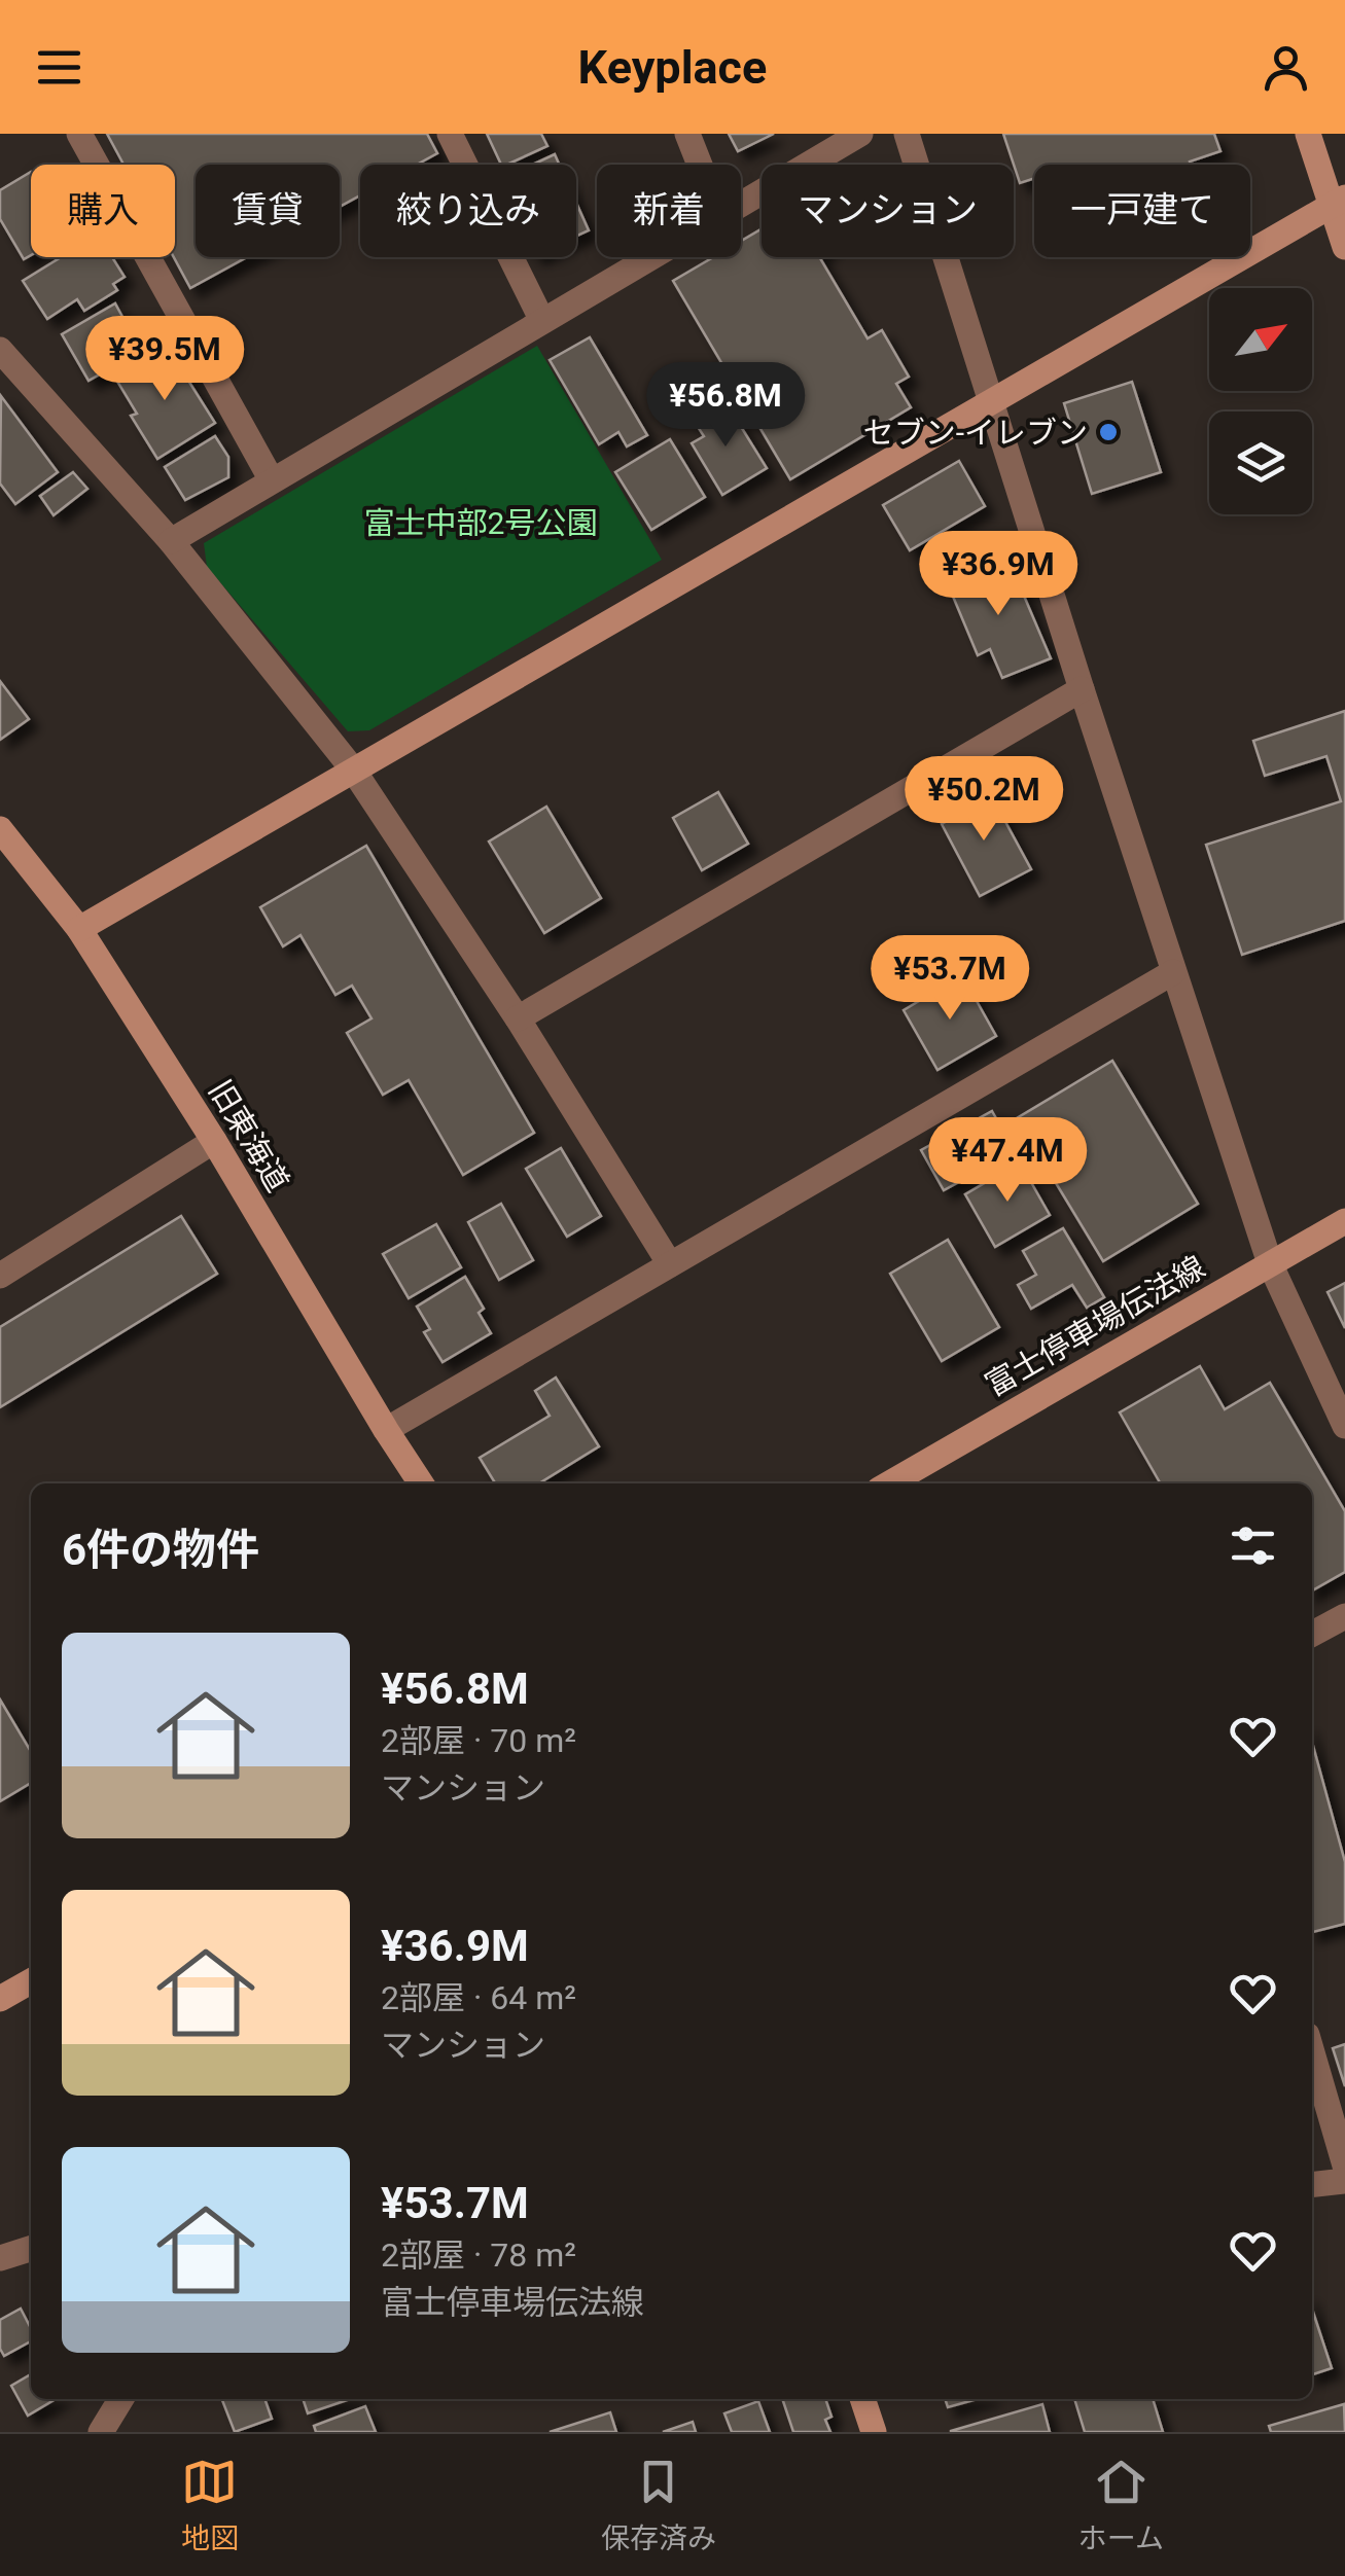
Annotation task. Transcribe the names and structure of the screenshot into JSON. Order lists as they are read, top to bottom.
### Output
{
  "streets": {
    "street": ["旧東海道", "富士停車場伝法線"]
  },
  "parks": ["富士中部2号公園"],
  "places": ["セブン-イレブン"],
  "north": "top right",
  "page": {
    "header": "Keyplace",
    "chip": [
      "購入",
      "賃貸",
      "絞り込み",
      "新着",
      "マンション",
      "一戸建て"
    ],
    "price": [
      "¥39.5M",
      "¥56.8M",
      "¥36.9M",
      "¥50.2M",
      "¥53.7M",
      "¥47.4M"
    ],
    "heading": "6件の物件",
    "list": [
      {
        "name": "¥56.8M",
        "note": "2部屋 · 70 m² · マンション"
      },
      {
        "name": "¥36.9M",
        "note": "2部屋 · 64 m² · マンション"
      },
      {
        "name": "¥53.7M",
        "note": "2部屋 · 78 m² · 富士停車場伝法線"
      }
    ],
    "tabs": ["地図", "保存済み", "ホーム"]
  }
}
